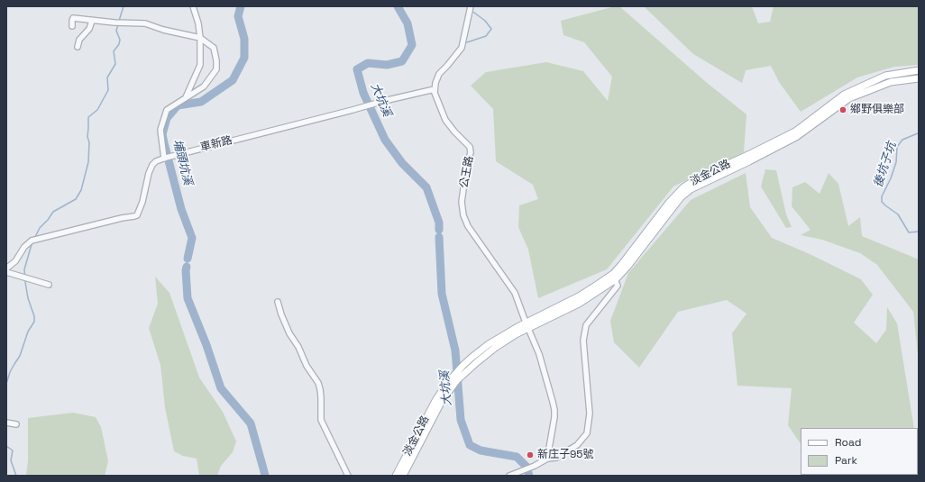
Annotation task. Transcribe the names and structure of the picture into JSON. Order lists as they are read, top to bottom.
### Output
{
  "streets": {
    "main road": ["淡金公路"],
    "street": ["車新路", "公王路"]
  },
  "crossings": [
    ["車新路", "公王路"]
  ],
  "water": ["大坑溪", "埔頭坑溪", "後坑子坑"],
  "places": ["鄉野俱樂部", "新庄子95號"],
  "legend": ["Road", "Park"]
}
